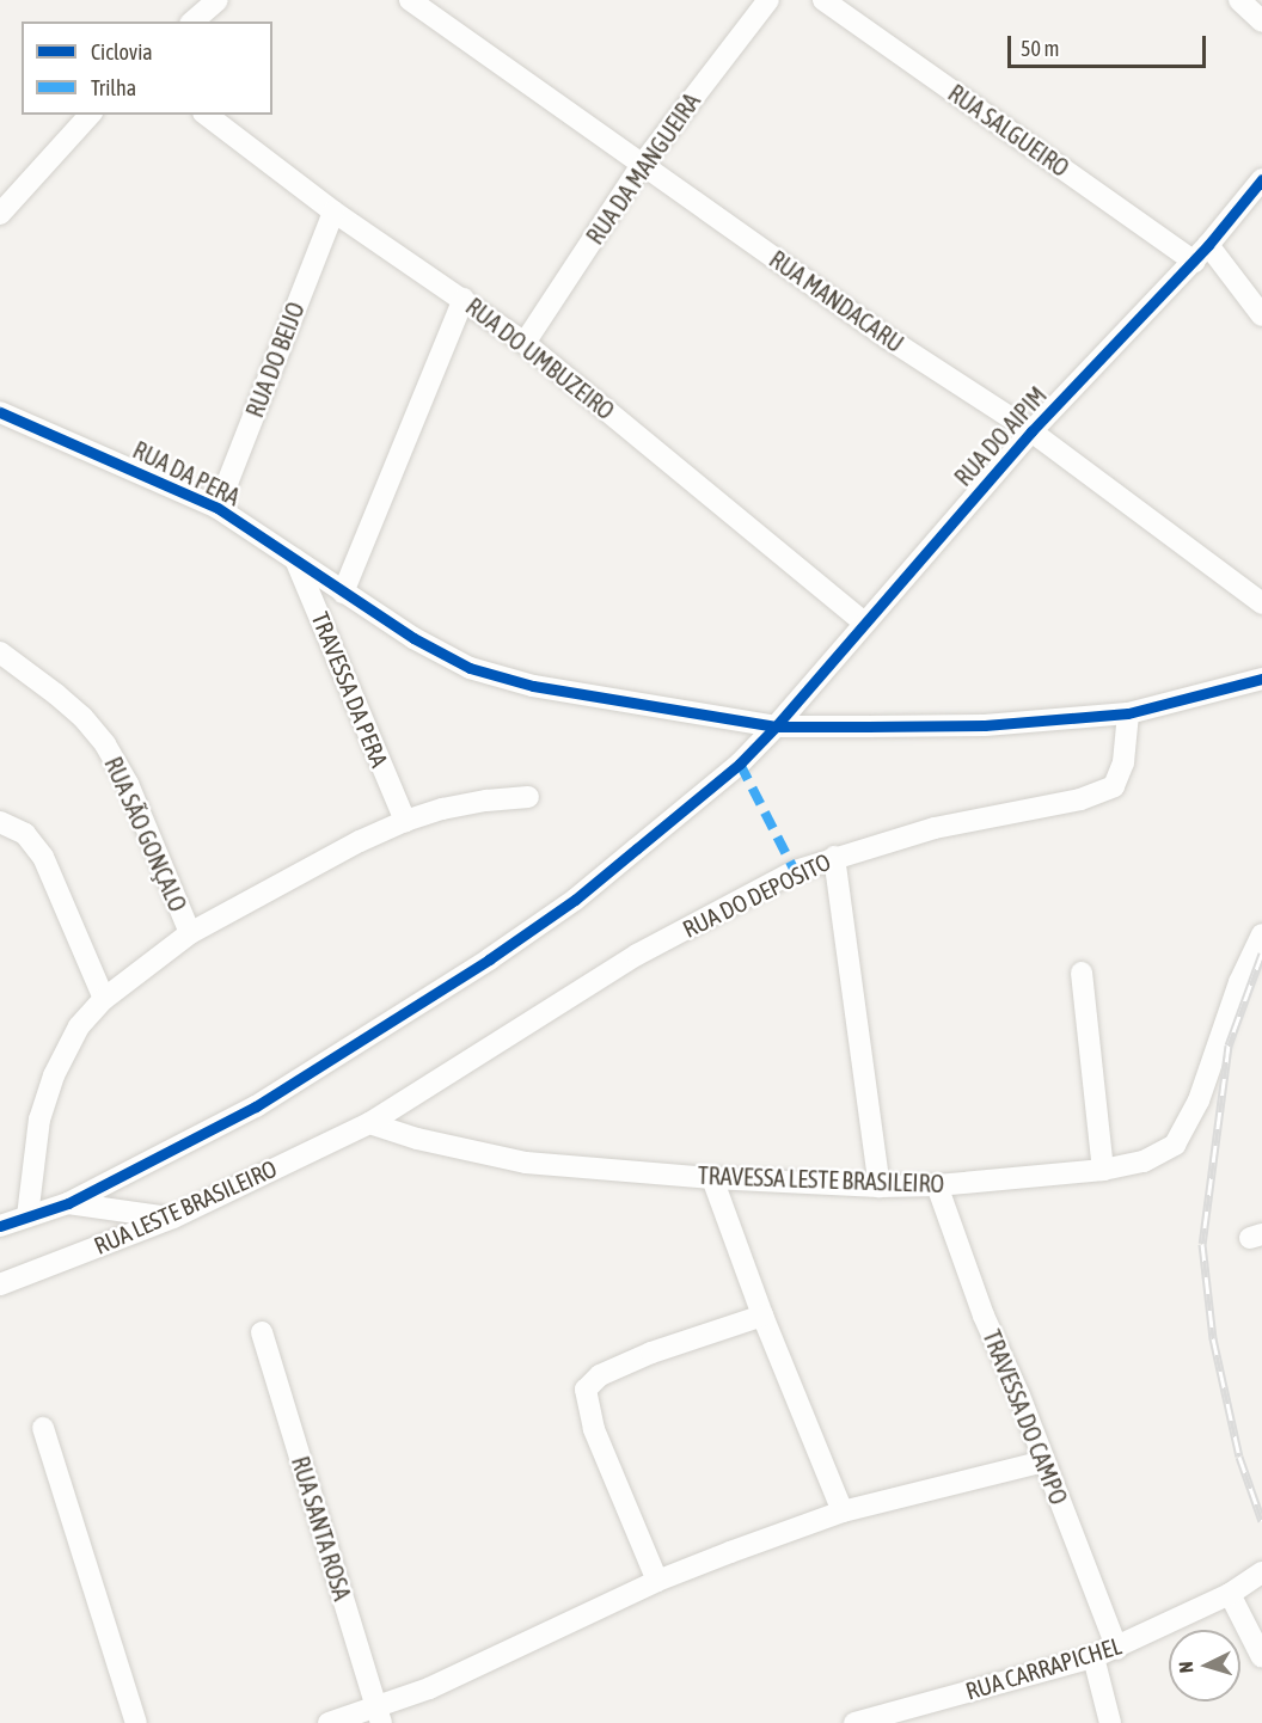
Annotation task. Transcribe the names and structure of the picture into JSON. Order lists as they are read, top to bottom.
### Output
{
  "streets": {
    "street": [
      "RUA SALGUEIRO",
      "RUA DA MANGUEIRA",
      "RUA MANDACARU",
      "RUA DO UMBUZEIRO",
      "RUA DO BEIJO",
      "RUA DO AIPIM",
      "RUA DA PERA",
      "TRAVESSA DA PERA",
      "RUA SÃO GONÇALO",
      "RUA DO DEPOSITO",
      "TRAVESSA LESTE BRASILEIRO",
      "RUA LESTE BRASILEIRO",
      "TRAVESSA DO CAMPO",
      "RUA SANTA ROSA",
      "RUA CARRAPICHEL"
    ]
  },
  "crossings": [
    ["RUA SALGUEIRO", "RUA DO AIPIM"],
    ["RUA DA MANGUEIRA", "RUA MANDACARU"],
    ["RUA DA MANGUEIRA", "RUA DO UMBUZEIRO"],
    ["RUA MANDACARU", "RUA DO AIPIM"],
    ["RUA DO UMBUZEIRO", "RUA DO BEIJO"],
    ["RUA DO UMBUZEIRO", "RUA DO AIPIM"],
    ["RUA DO BEIJO", "RUA DA PERA"],
    ["RUA DO AIPIM", "RUA DA PERA"],
    ["RUA DA PERA", "TRAVESSA DA PERA"],
    ["RUA DA PERA", "RUA DO DEPOSITO"],
    ["RUA DO DEPOSITO", "TRAVESSA LESTE BRASILEIRO"],
    ["RUA DO DEPOSITO", "RUA LESTE BRASILEIRO"],
    ["TRAVESSA LESTE BRASILEIRO", "RUA LESTE BRASILEIRO"],
    ["TRAVESSA LESTE BRASILEIRO", "TRAVESSA DO CAMPO"],
    ["TRAVESSA DO CAMPO", "RUA CARRAPICHEL"]
  ],
  "legend": ["Ciclovia", "Trilha"],
  "scale_bar": "50 m",
  "north": "left"
}
